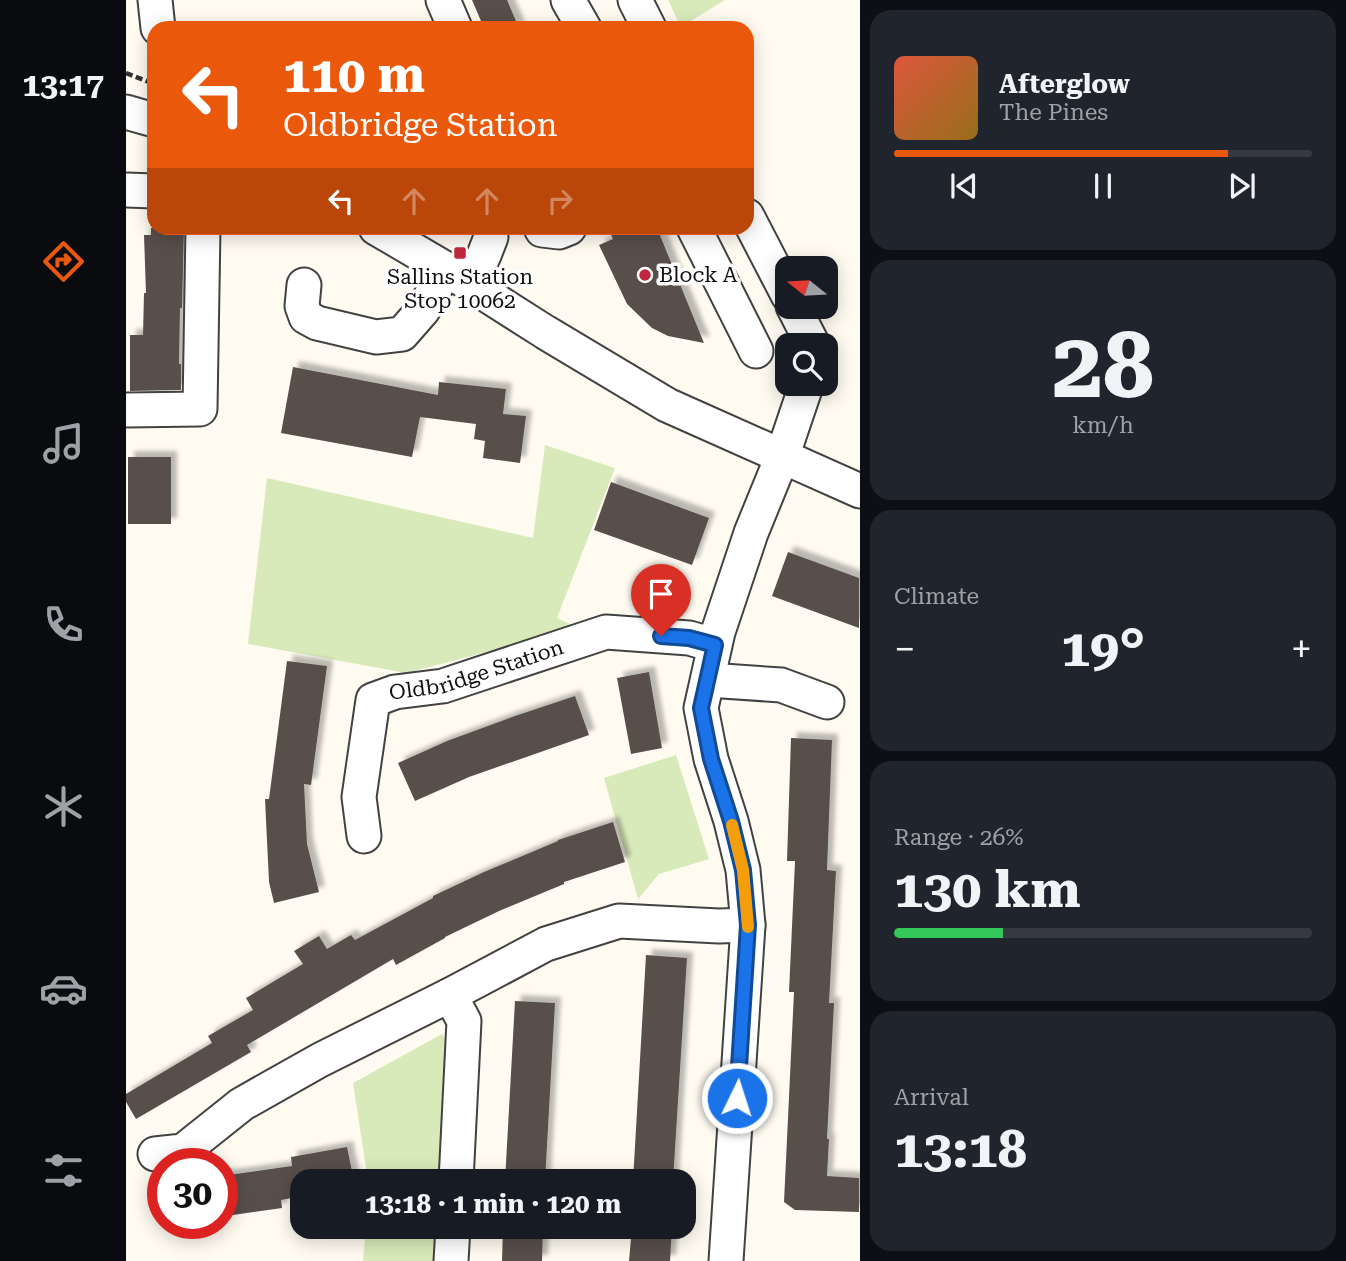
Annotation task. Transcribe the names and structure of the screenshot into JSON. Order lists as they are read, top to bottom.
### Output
{
  "streets": {
    "street": ["Oldbridge Station"]
  },
  "places": {
    "transit": ["Sallins Station Stop 10062"],
    "other": ["Block A"]
  },
  "north": "left",
  "page": {
    "tabs": "13:17",
    "turn": ["110 m", "Oldbridge Station"],
    "song": ["Afterglow", "The Pines"],
    "tile": [
      ["28", "km/h"],
      "Climate",
      ["Range · 26%", "130 km"],
      ["Arrival", "13:18"]
    ],
    "heat": ["−", "19°", "+"],
    "limit": "30",
    "trip": "13:18 · 1 min · 120 m"
  }
}
